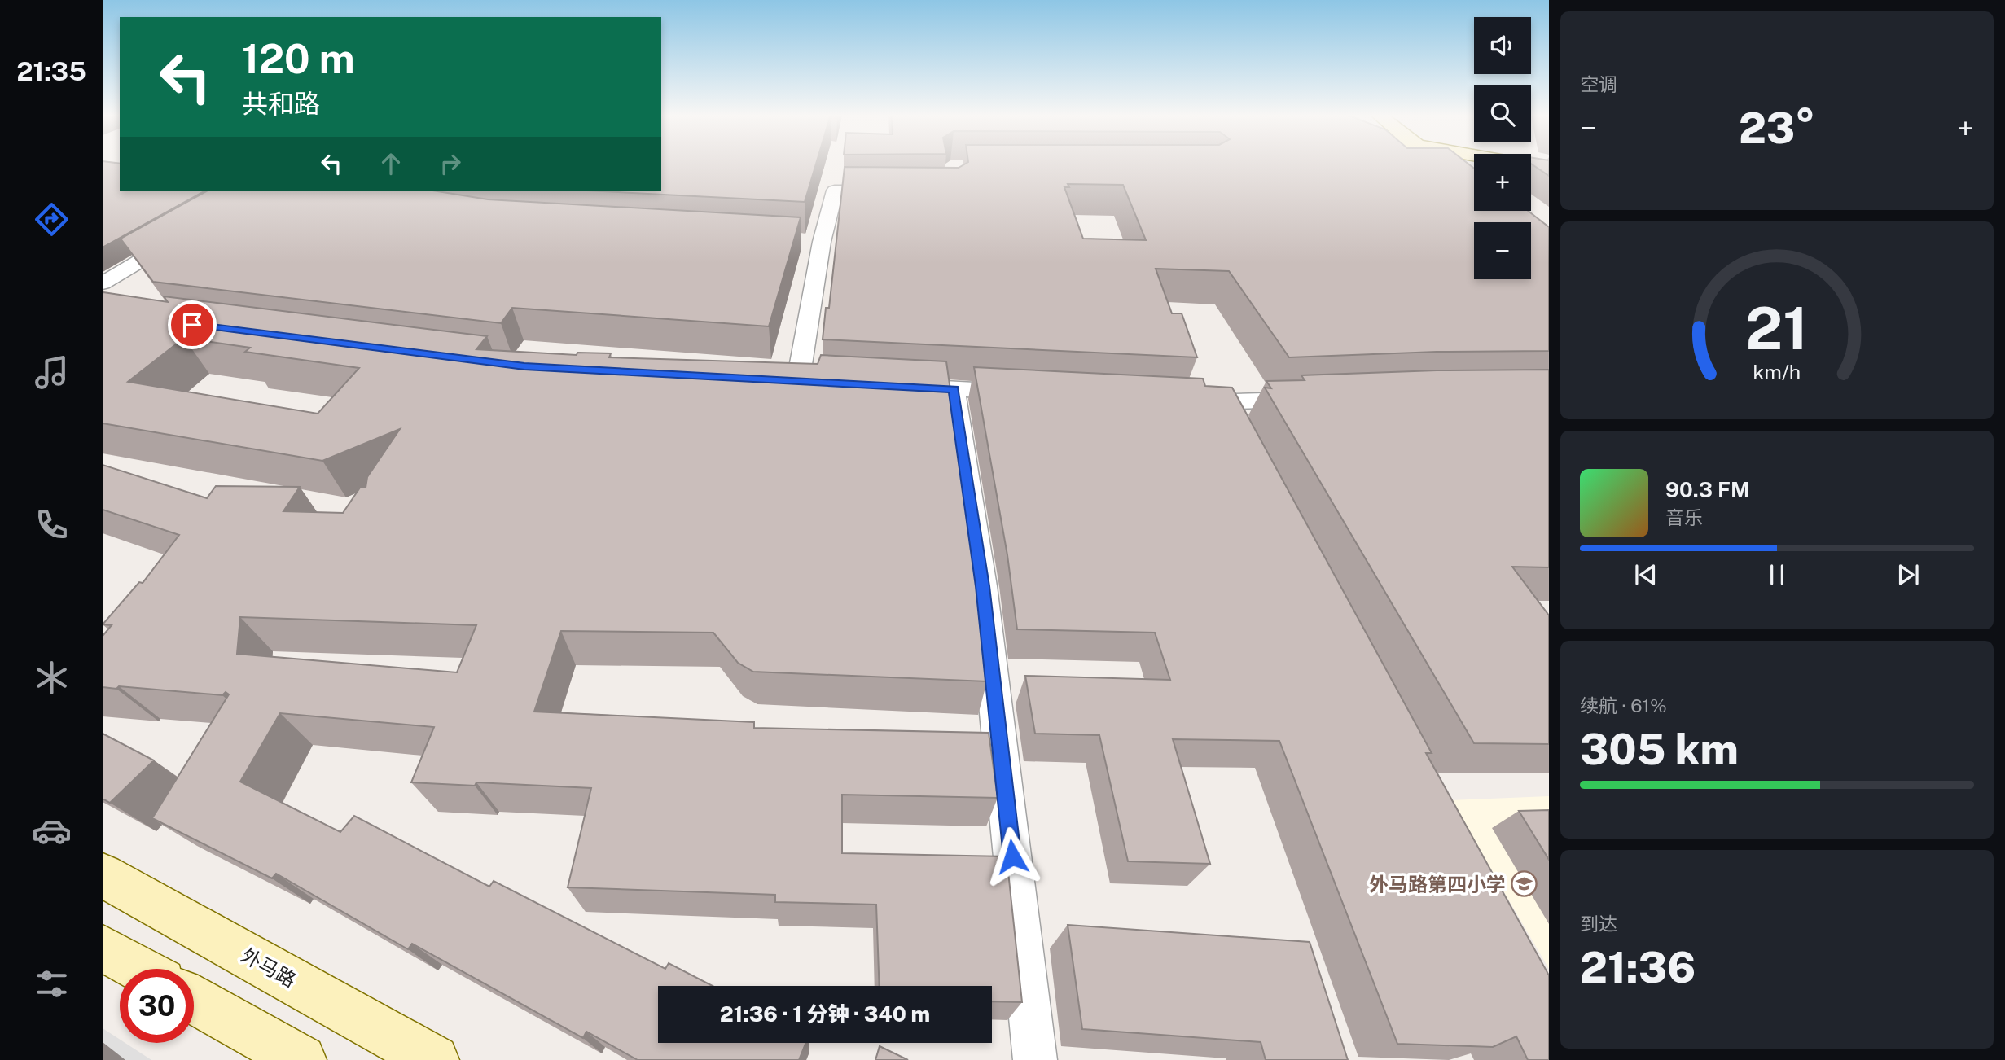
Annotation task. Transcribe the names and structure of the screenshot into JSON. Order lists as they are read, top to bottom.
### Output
{
  "streets": {
    "street": ["外马路"]
  },
  "places": {
    "school or university": ["外马路第四小学"]
  },
  "page": {
    "tabs": "21:35",
    "tile": [
      "空调",
      ["续航 · 61%", "305 km"],
      ["到达", "21:36"]
    ],
    "map_buttons": ["+", "−"],
    "turn": ["120 m", "共和路"],
    "heat": ["−", "23°", "+"],
    "song": ["90.3 FM", "音乐"],
    "limit": "30",
    "trip": "21:36 · 1 分钟 · 340 m",
    "gauge": ["21", "km/h"]
  }
}
